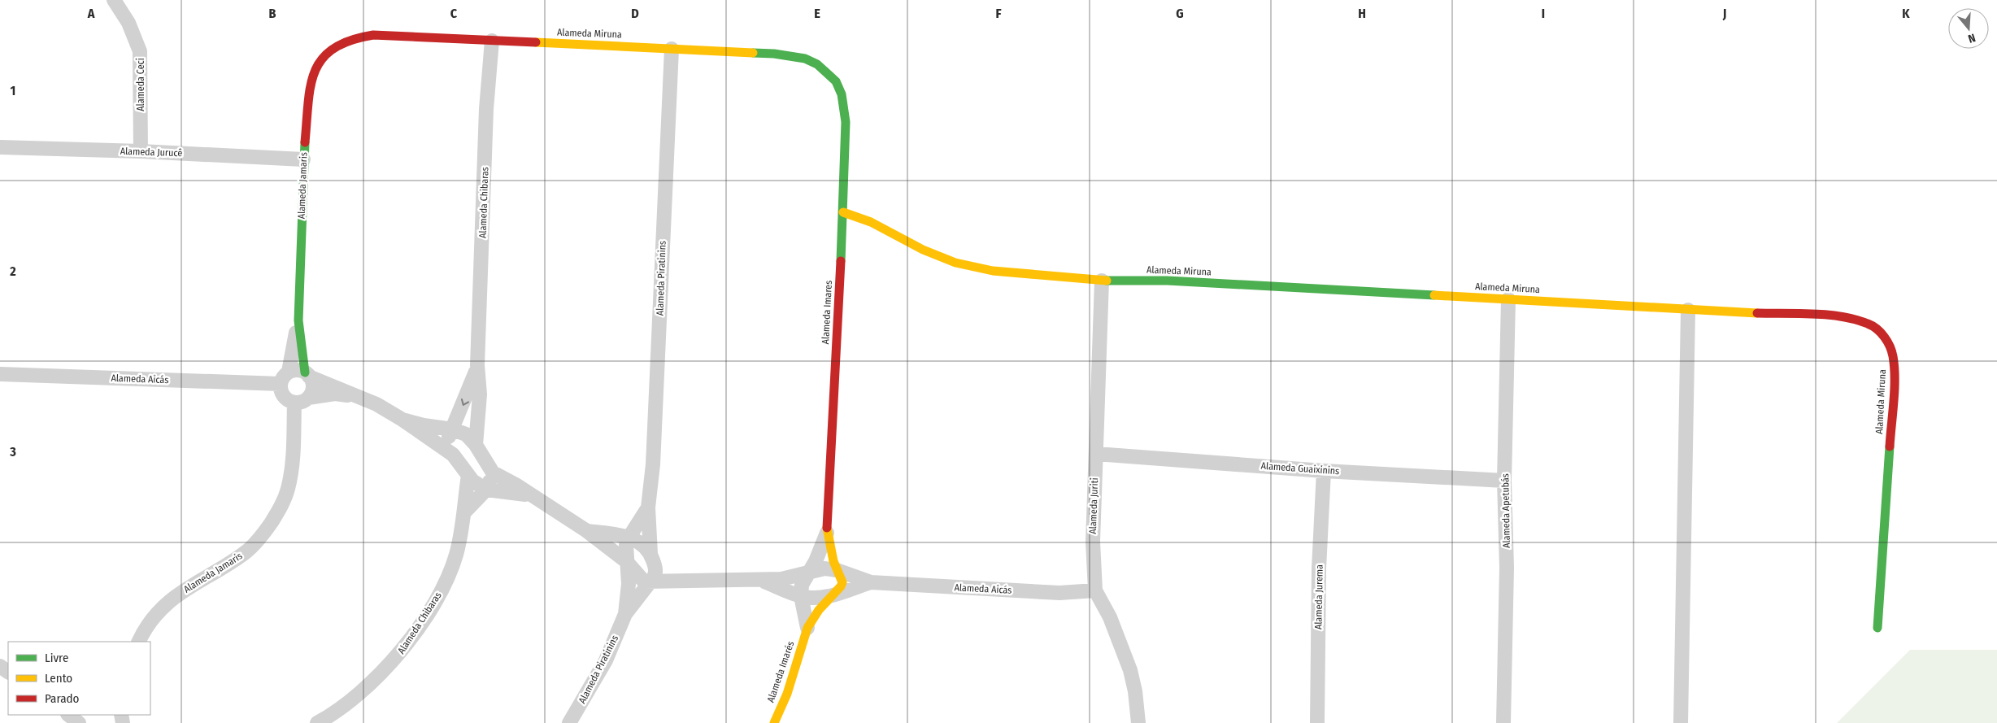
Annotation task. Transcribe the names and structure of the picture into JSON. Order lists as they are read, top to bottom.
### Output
{
  "streets": {
    "street": [
      "Alameda Miruna",
      "Alameda Ceci",
      "Alameda Jurucê",
      "Alameda Jamaris",
      "Alameda Chibaras",
      "Alameda Piratinins",
      "Alameda Imares",
      "Alameda Aicás",
      "Alameda Guaixinins",
      "Alameda Juriti",
      "Alameda Apetubás",
      "Alameda Jurema",
      "Alameda Imarés"
    ]
  },
  "crossings": [
    ["Alameda Miruna", "Alameda Jamaris"],
    ["Alameda Miruna", "Alameda Chibaras"],
    ["Alameda Miruna", "Alameda Piratinins"],
    ["Alameda Miruna", "Alameda Imares"],
    ["Alameda Miruna", "Alameda Juriti"],
    ["Alameda Miruna", "Alameda Apetubás"],
    ["Alameda Ceci", "Alameda Jurucê"],
    ["Alameda Jurucê", "Alameda Jamaris"],
    ["Alameda Jamaris", "Alameda Aicás"],
    ["Alameda Chibaras", "Alameda Aicás"],
    ["Alameda Piratinins", "Alameda Aicás"],
    ["Alameda Imares", "Alameda Aicás"],
    ["Alameda Imares", "Alameda Imarés"],
    ["Alameda Aicás", "Alameda Juriti"],
    ["Alameda Aicás", "Alameda Imarés"],
    ["Alameda Guaixinins", "Alameda Juriti"],
    ["Alameda Guaixinins", "Alameda Apetubás"],
    ["Alameda Guaixinins", "Alameda Jurema"]
  ],
  "legend": ["Livre", "Lento", "Parado"],
  "north": "bottom",
  "grid": {
    "columns": [
      "A",
      "B",
      "C",
      "D",
      "E",
      "F",
      "G",
      "H",
      "I",
      "J",
      "K"
    ],
    "rows": ["1", "2", "3"]
  }
}
